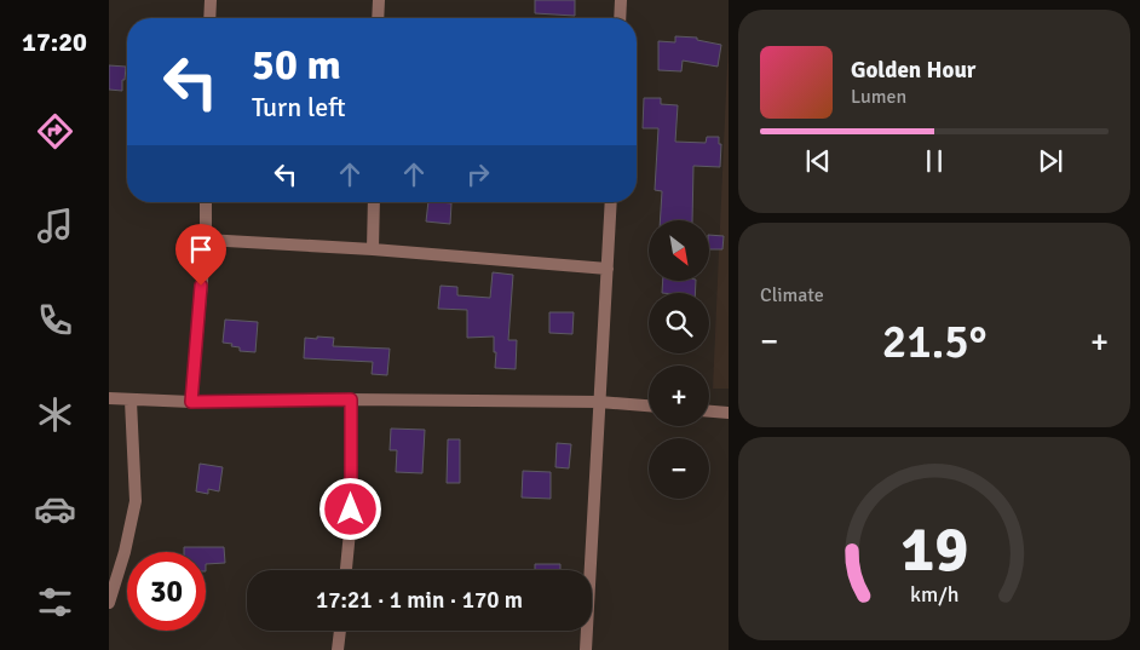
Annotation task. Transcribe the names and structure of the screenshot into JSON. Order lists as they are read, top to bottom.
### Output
{
  "north": "bottom right",
  "page": {
    "tabs": "17:20",
    "turn": ["50 m", "Turn left"],
    "song": ["Golden Hour", "Lumen"],
    "map_buttons": ["+", "−"],
    "tile": "Climate",
    "heat": ["−", "21.5°", "+"],
    "limit": "30",
    "trip": "17:21 · 1 min · 170 m",
    "gauge": ["19", "km/h"]
  }
}
